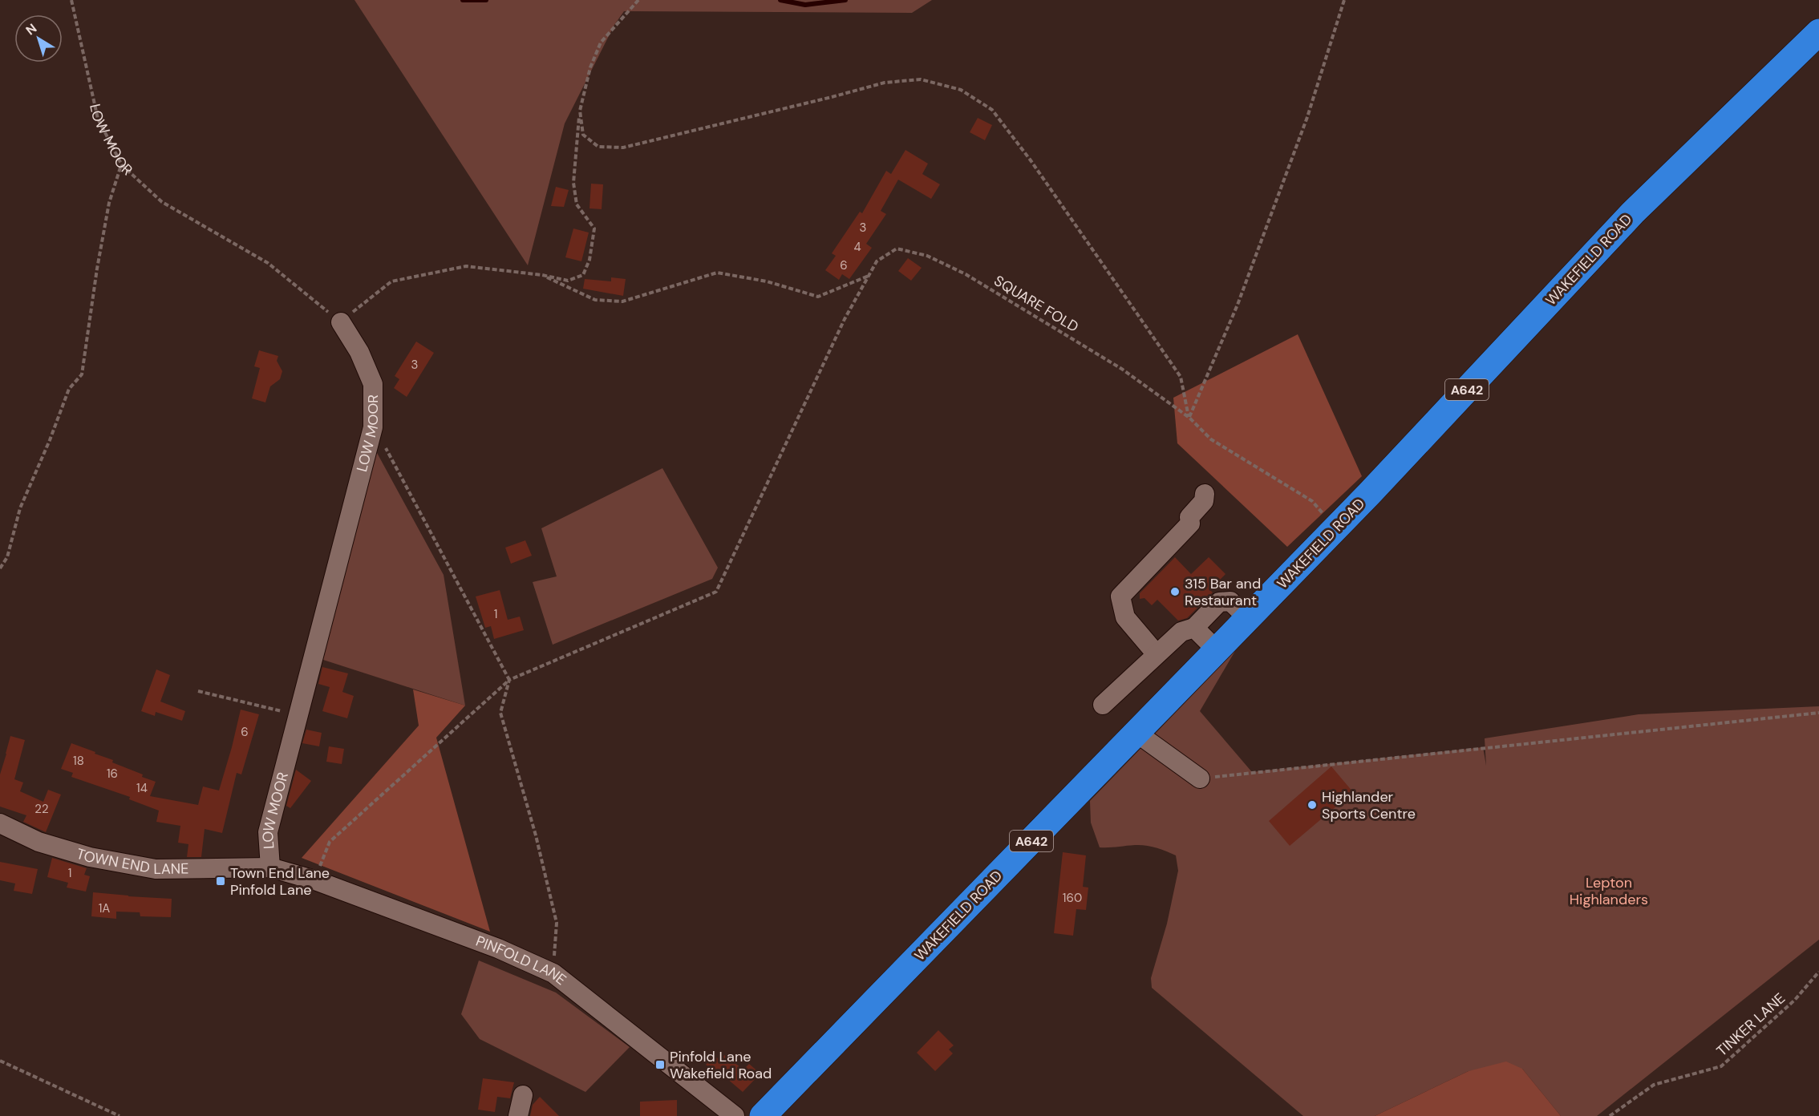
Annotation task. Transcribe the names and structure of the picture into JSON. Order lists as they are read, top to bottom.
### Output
{
  "streets": {
    "highway": ["WAKEFIELD ROAD", "A642"],
    "street": ["LOW MOOR", "TOWN END LANE", "PINFOLD LANE"],
    "path": ["SQUARE FOLD", "TINKER LANE"]
  },
  "crossings": [
    ["LOW MOOR", "TOWN END LANE"],
    ["LOW MOOR", "PINFOLD LANE"],
    ["WAKEFIELD ROAD", "SQUARE FOLD"],
    ["SQUARE FOLD", "PINFOLD LANE"],
    ["TOWN END LANE", "PINFOLD LANE"]
  ],
  "parks": ["Lepton Highlanders"],
  "places": {
    "other": ["315 Bar and Restaurant", "Highlander Sports Centre"],
    "transit": ["Town End Lane Pinfold Lane", "Pinfold Lane Wakefield Road"]
  },
  "house_numbers": [
    "3",
    "4",
    "6",
    "3",
    "1",
    "6",
    "18",
    "16",
    "14",
    "22",
    "1",
    "160",
    "1A"
  ],
  "north": "top left"
}
